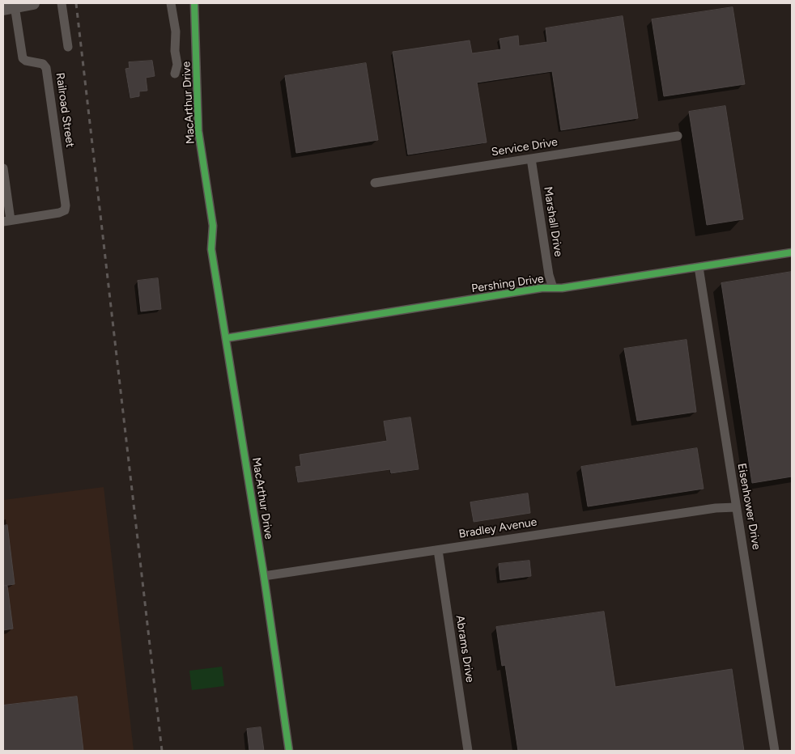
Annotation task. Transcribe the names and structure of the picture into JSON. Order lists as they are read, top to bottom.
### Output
{
  "streets": {
    "street": [
      "MacArthur Drive",
      "Railroad Street",
      "Service Drive",
      "Marshall Drive",
      "Pershing Drive",
      "Eisenhower Drive",
      "Bradley Avenue",
      "Abrams Drive"
    ]
  },
  "crossings": [
    ["MacArthur Drive", "Pershing Drive"],
    ["MacArthur Drive", "Bradley Avenue"],
    ["Service Drive", "Marshall Drive"],
    ["Marshall Drive", "Pershing Drive"],
    ["Pershing Drive", "Eisenhower Drive"],
    ["Eisenhower Drive", "Bradley Avenue"],
    ["Bradley Avenue", "Abrams Drive"]
  ]
}
